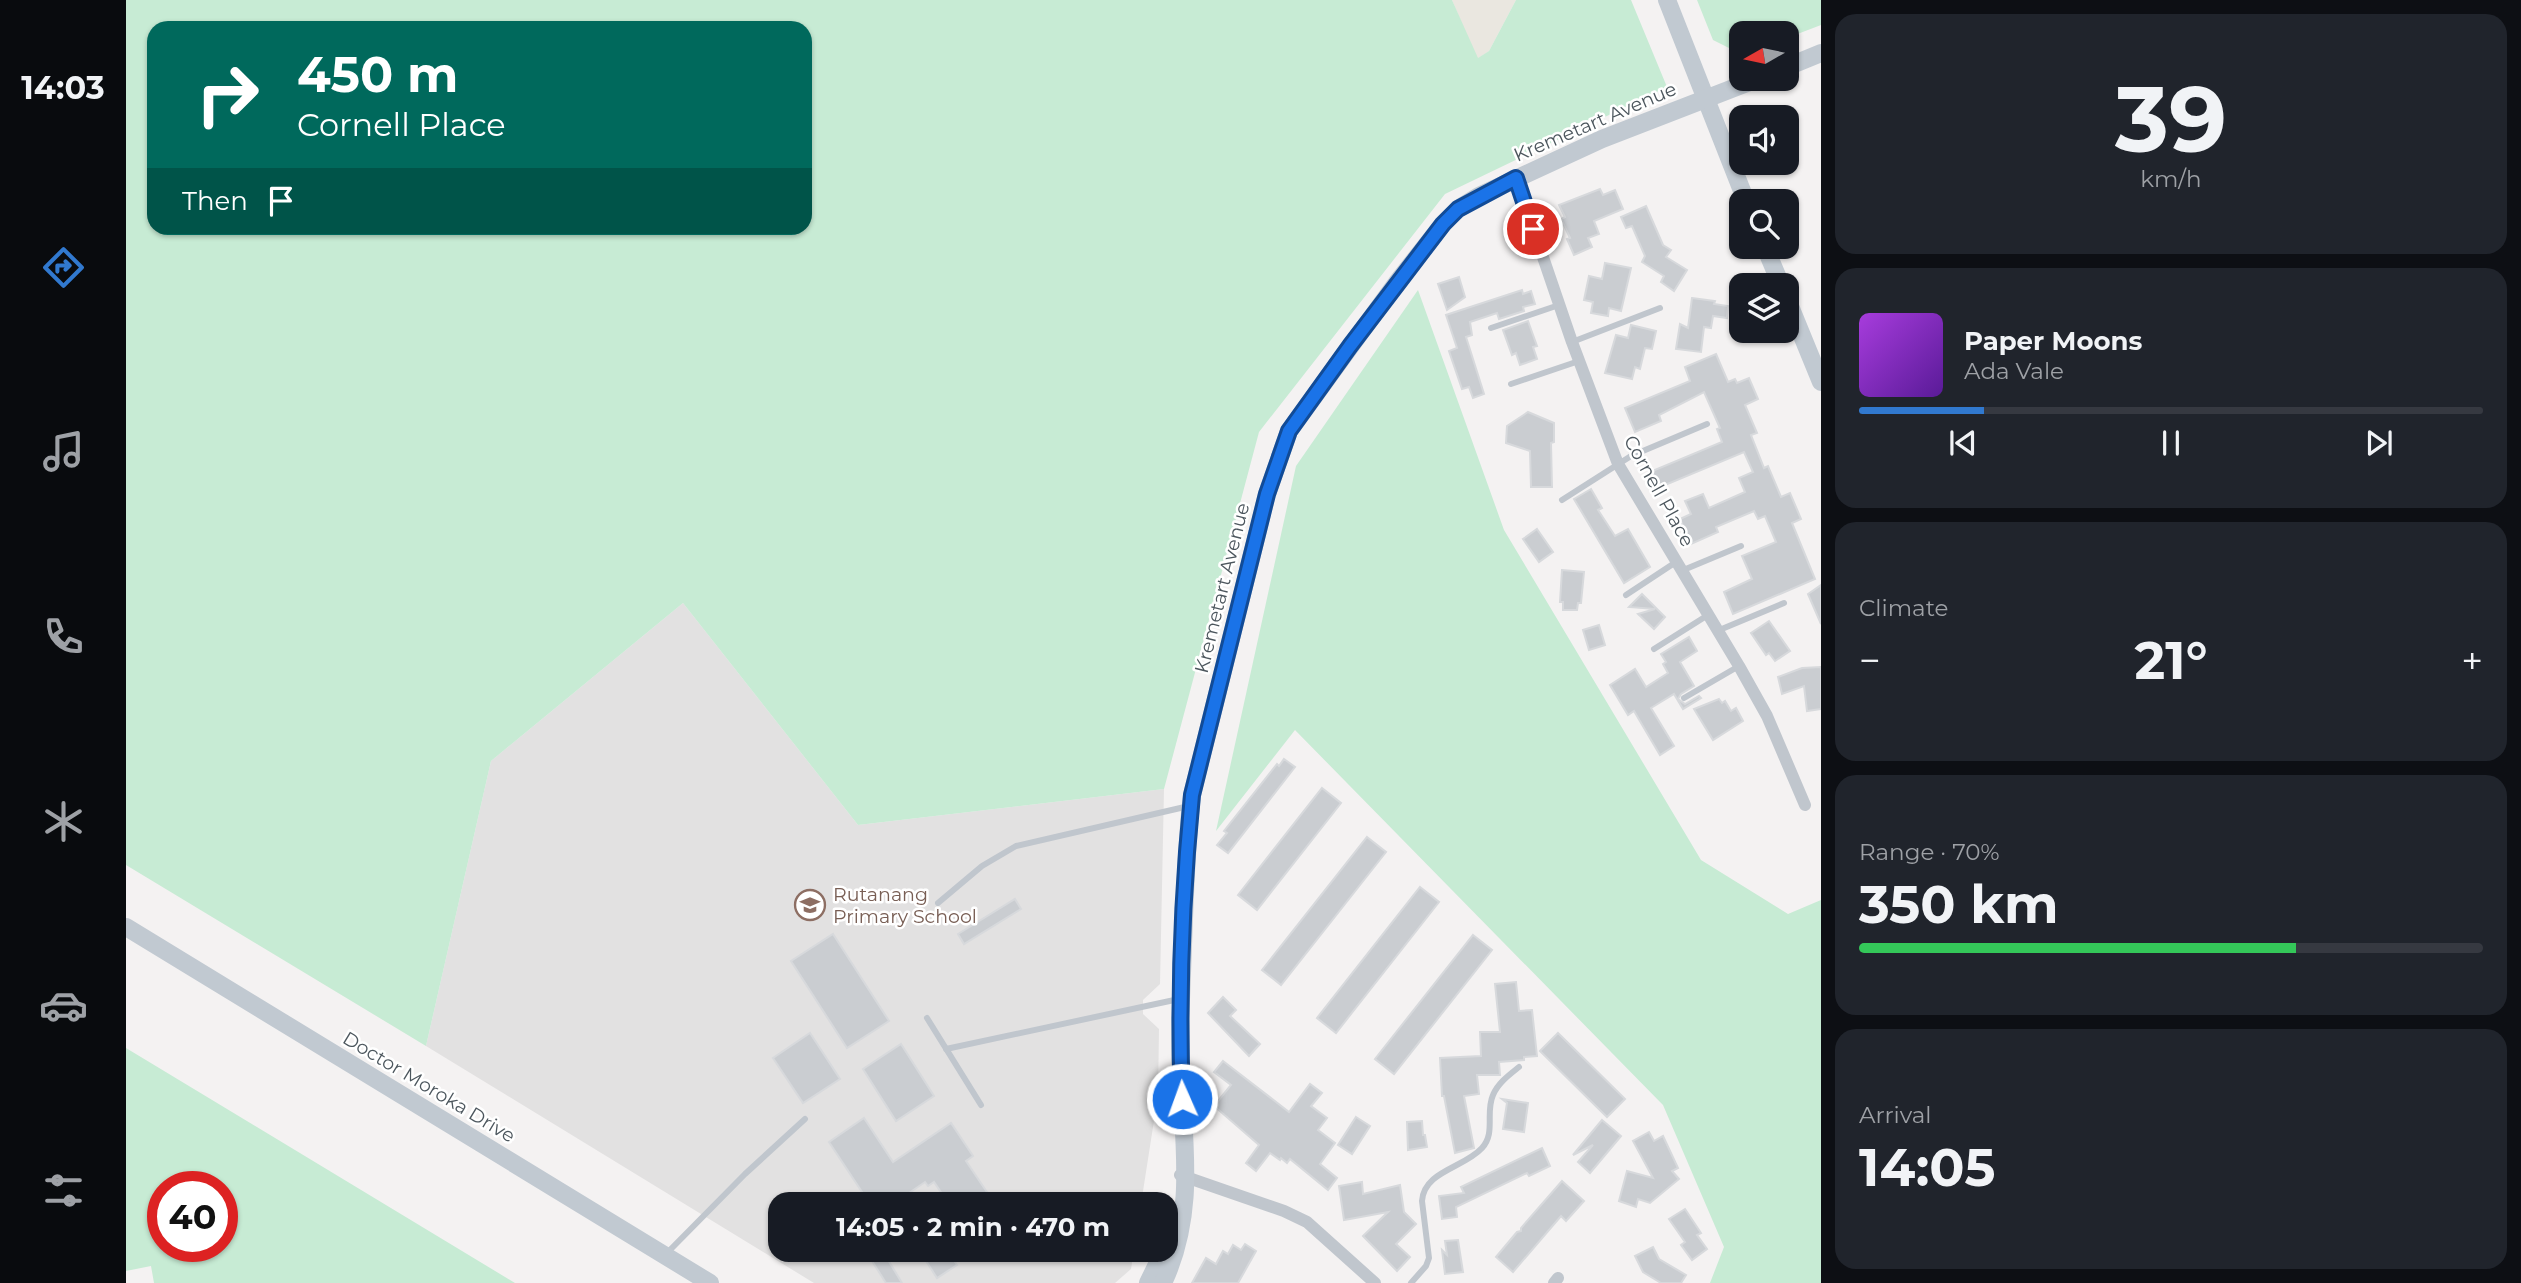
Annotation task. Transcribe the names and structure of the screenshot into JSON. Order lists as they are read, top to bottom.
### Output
{
  "streets": {
    "street": ["Kremetart Avenue", "Cornell Place", "Doctor Moroka Drive"]
  },
  "crossings": [
    ["Kremetart Avenue", "Cornell Place"]
  ],
  "places": {
    "school or university": ["Rutanang Primary School"]
  },
  "north": "left",
  "page": {
    "tabs": "14:03",
    "tile": [
      ["39", "km/h"],
      "Climate",
      ["Range · 70%", "350 km"],
      ["Arrival", "14:05"]
    ],
    "turn": ["450 m", "Cornell Place"],
    "then": "Then",
    "song": ["Paper Moons", "Ada Vale"],
    "heat": ["−", "21°", "+"],
    "limit": "40",
    "trip": "14:05 · 2 min · 470 m"
  }
}
